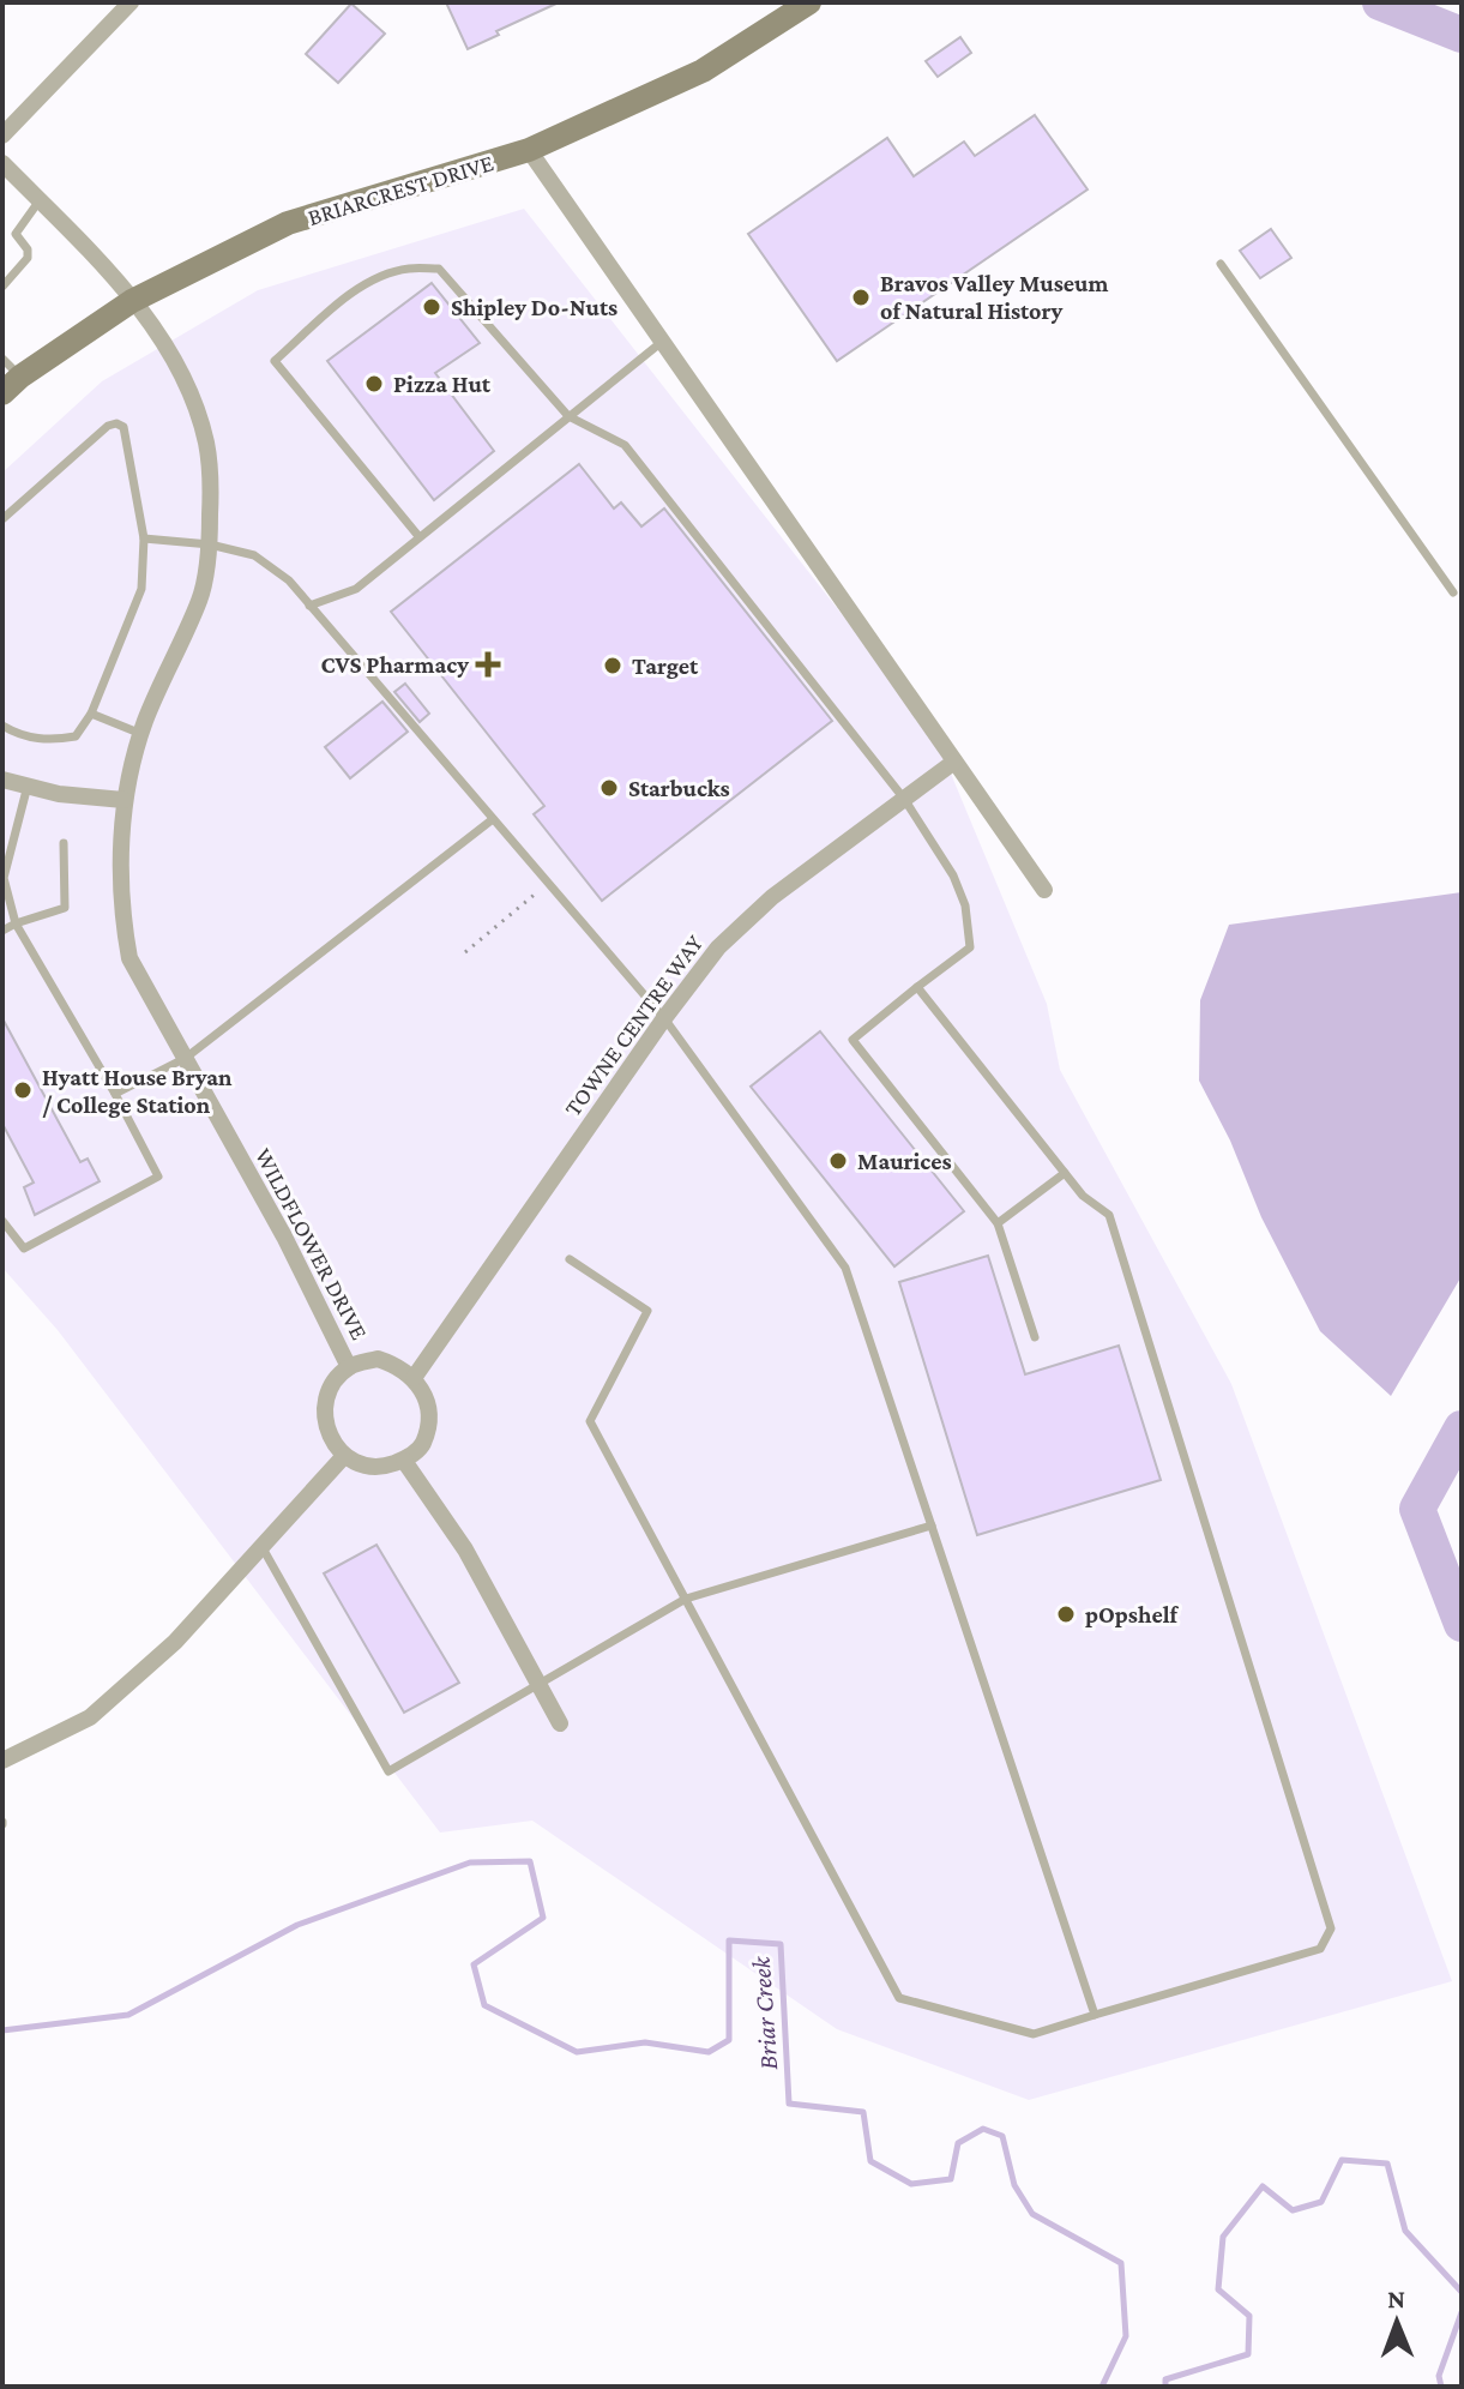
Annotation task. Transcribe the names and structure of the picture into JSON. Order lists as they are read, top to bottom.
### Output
{
  "streets": {
    "main road": ["BRIARCREST DRIVE"],
    "street": ["TOWNE CENTRE WAY", "WILDFLOWER DRIVE"]
  },
  "crossings": [
    ["BRIARCREST DRIVE", "WILDFLOWER DRIVE"],
    ["TOWNE CENTRE WAY", "WILDFLOWER DRIVE"]
  ],
  "water": ["Briar Creek"],
  "places": {
    "other": [
      "Bravos Valley Museum of Natural History",
      "Shipley Do-Nuts",
      "Pizza Hut",
      "Target",
      "Starbucks",
      "Hyatt House Bryan / College Station",
      "Maurices",
      "pOpshelf"
    ],
    "health": ["CVS Pharmacy"]
  },
  "north": "top"
}
